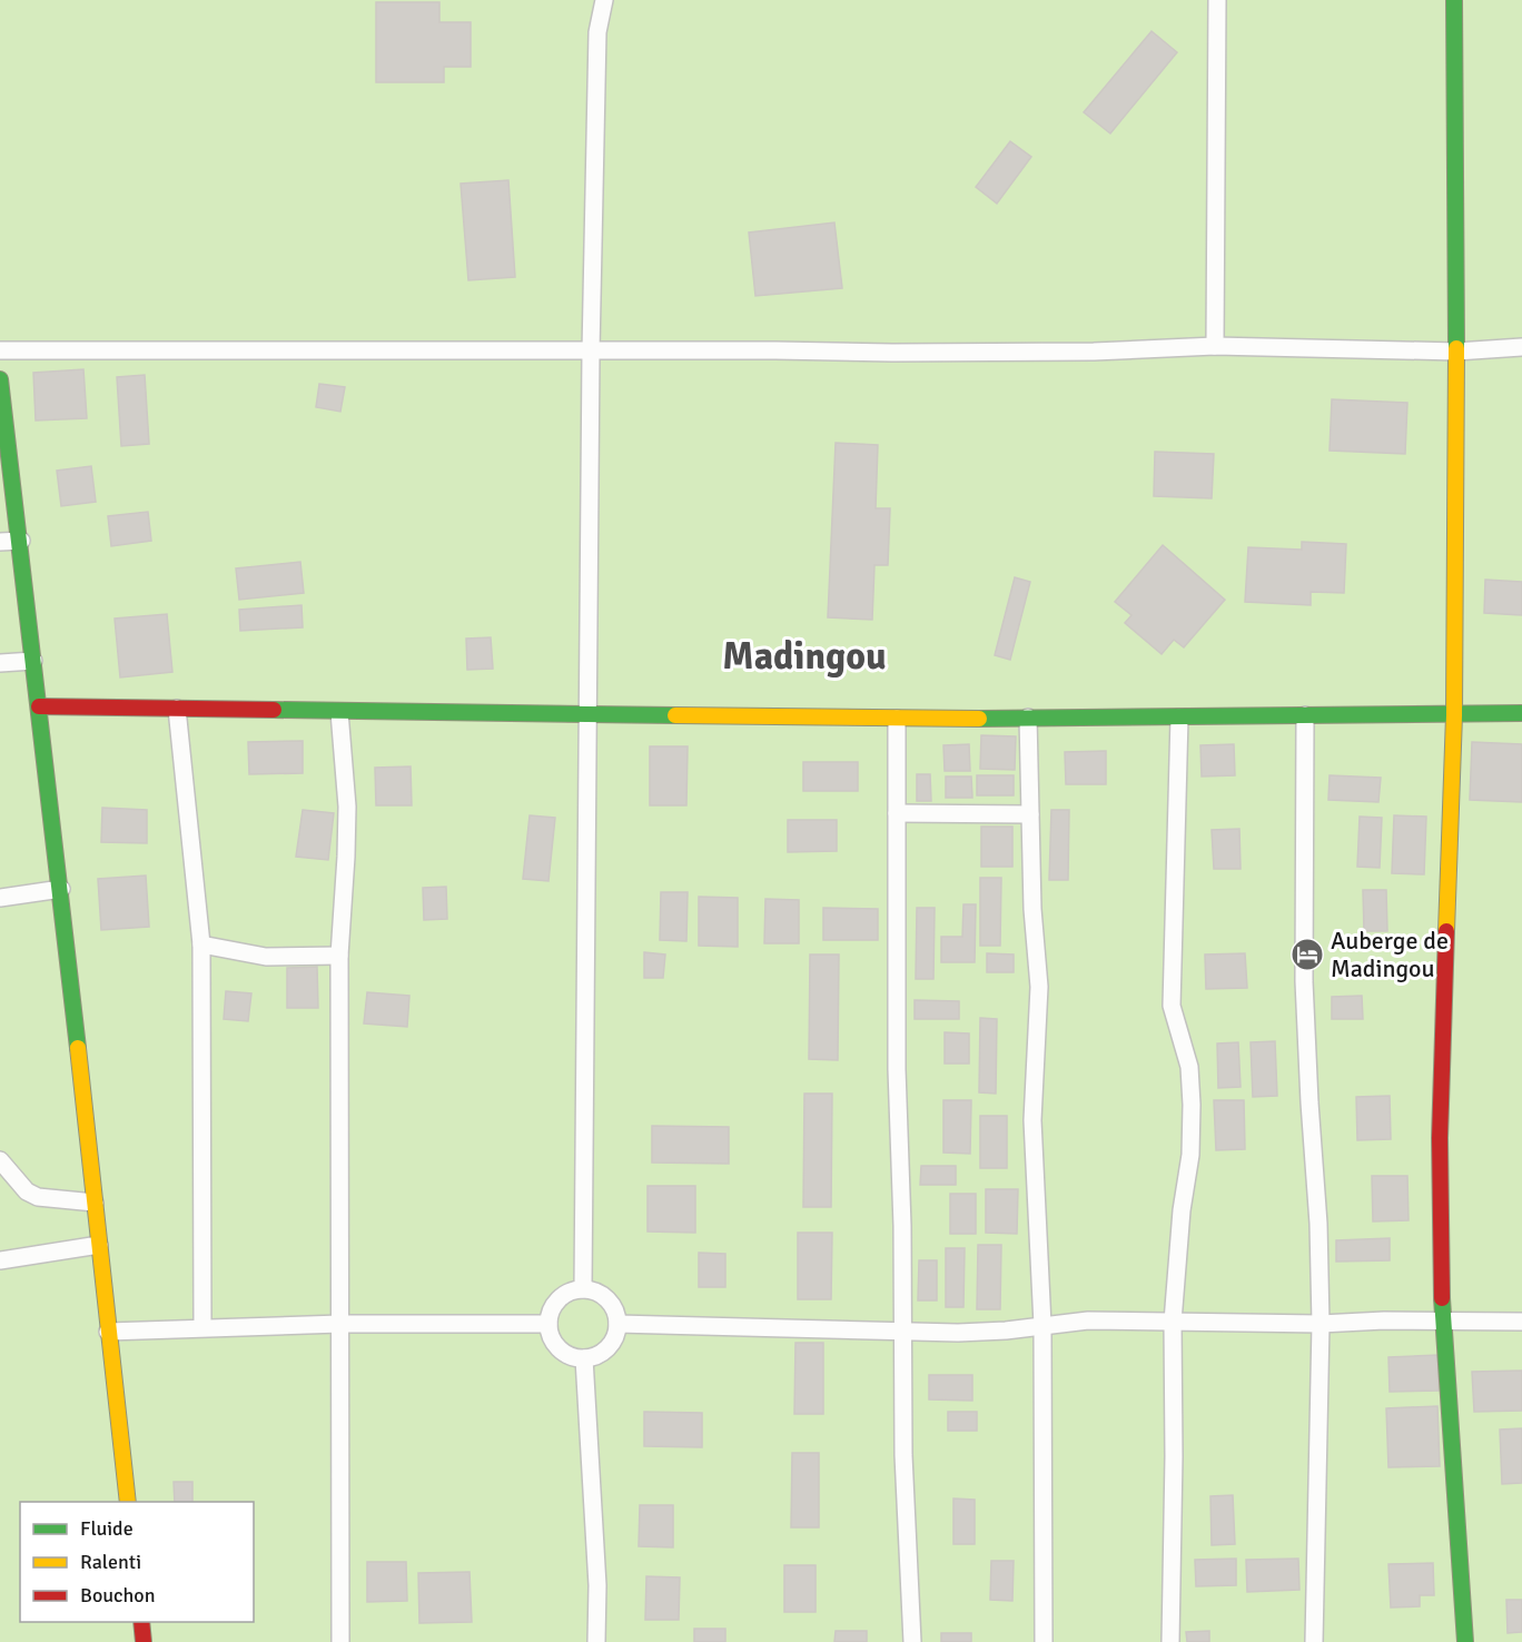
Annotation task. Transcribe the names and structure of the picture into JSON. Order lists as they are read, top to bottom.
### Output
{
  "districts": ["Madingou"],
  "places": {
    "hotel": ["Auberge de Madingou"]
  },
  "legend": ["Fluide", "Ralenti", "Bouchon"]
}
